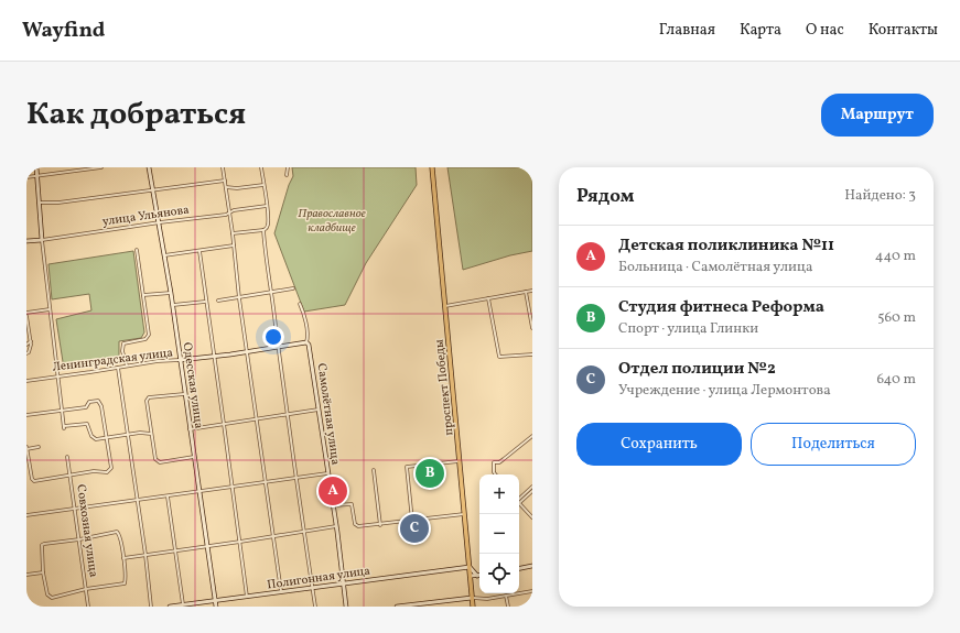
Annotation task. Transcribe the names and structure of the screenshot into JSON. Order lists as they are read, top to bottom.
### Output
{
  "streets": {
    "main road": ["проспект Победы"],
    "street": [
      "улица Ульянова",
      "Ленинградская улица",
      "Одесская улица",
      "Самолётная улица",
      "Совхозная улица",
      "Полигонная улица"
    ]
  },
  "crossings": [
    ["улица Ульянова", "Одесская улица"],
    ["Ленинградская улица", "Одесская улица"],
    ["Ленинградская улица", "Самолётная улица"],
    ["Одесская улица", "Полигонная улица"],
    ["проспект Победы", "Полигонная улица"],
    ["Самолётная улица", "Полигонная улица"]
  ],
  "parks": ["Православное кладбище"],
  "page": {
    "header": "Wayfind",
    "nav": [
      "Главная",
      "Карта",
      "О нас",
      "Контакты"
    ],
    "title": "Как добраться",
    "buttons": [
      "Маршрут",
      ["Сохранить", "Поделиться"]
    ],
    "heading": ["Рядом", "Найдено: 3"],
    "list": [
      {
        "mark": "A",
        "name": "Детская поликлиника №11",
        "note": "Больница · Самолётная улица",
        "value": "440 m"
      },
      {
        "mark": "B",
        "name": "Студия фитнеса Реформа",
        "note": "Спорт · улица Глинки",
        "value": "560 m"
      },
      {
        "mark": "C",
        "name": "Отдел полиции №2",
        "note": "Учреждение · улица Лермонтова",
        "value": "640 m"
      }
    ],
    "pins": ["B", "A", "C"],
    "map_buttons": ["+", "−"]
  }
}
